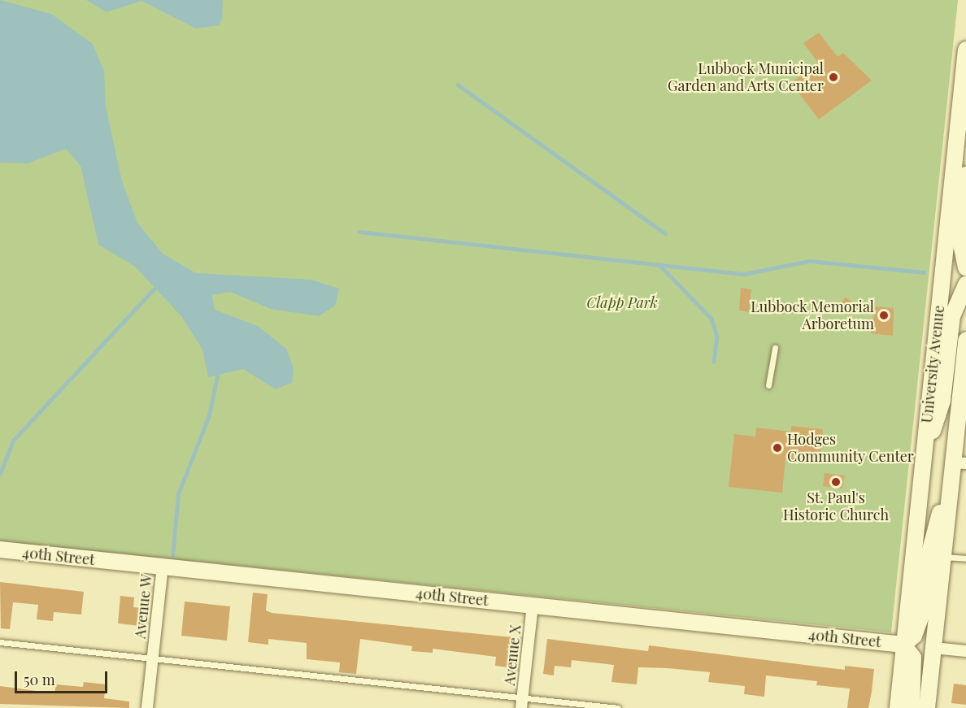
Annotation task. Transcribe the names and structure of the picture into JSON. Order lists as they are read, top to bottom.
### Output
{
  "streets": {
    "main road": ["University Avenue", "40th Street"],
    "street": ["Avenue W", "Avenue X"]
  },
  "crossings": [
    ["University Avenue", "40th Street"],
    ["40th Street", "Avenue W"],
    ["40th Street", "Avenue X"]
  ],
  "parks": ["Clapp Park"],
  "places": [
    "Lubbock Municipal Garden and Arts Center",
    "Lubbock Memorial Arboretum",
    "Hodges Community Center",
    "St. Paul's Historic Church"
  ],
  "scale_bar": "50 m"
}
